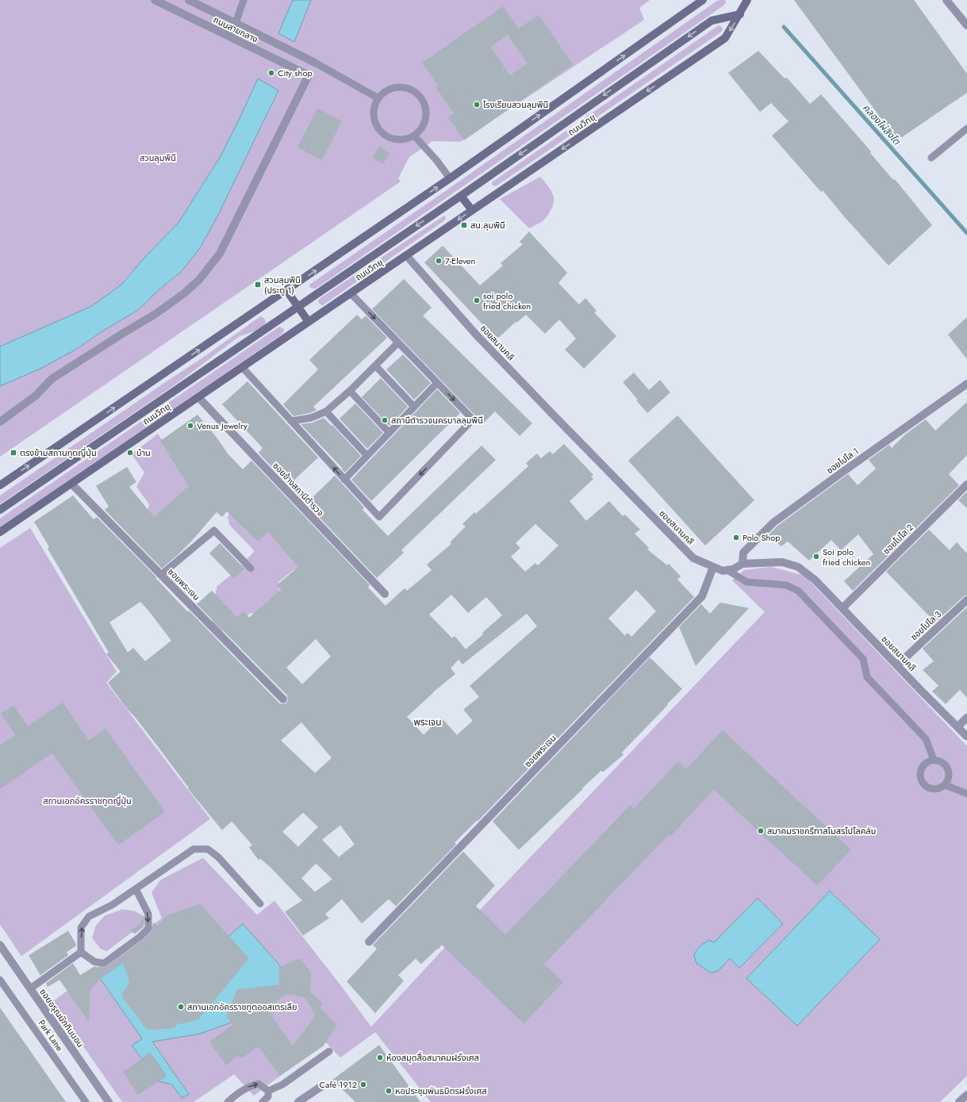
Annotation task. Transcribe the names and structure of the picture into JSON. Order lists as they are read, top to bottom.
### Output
{
  "streets": {
    "main road": ["ถนนวิทยุ"],
    "street": [
      "ถนนสายกลาง",
      "ซอยสนามคลี",
      "ซอยโปโล 1",
      "ซอยข้างสถานีตำรวจ",
      "ซอยโปโล 2",
      "ซอยพระเจน",
      "ซอยโปโล 3",
      "ซอยอรุณมักกินนอน"
    ],
    "lane": ["Park Lane"]
  },
  "crossings": [
    ["ถนนวิทยุ", "ซอยสนามคลี"],
    ["ถนนวิทยุ", "ซอยข้างสถานีตำรวจ"],
    ["ถนนวิทยุ", "ซอยพระเจน"],
    ["ซอยสนามคลี", "ซอยโปโล 1"],
    ["ซอยสนามคลี", "ซอยโปโล 2"],
    ["ซอยสนามคลี", "ซอยพระเจน"],
    ["ซอยสนามคลี", "ซอยโปโล 3"]
  ],
  "districts": ["พระเจน"],
  "water": ["คลองไผ่สิงโต"],
  "parks": ["สวนลุมพินี", "สถานเอกอัครราชทูตญี่ปุ่น"],
  "places": {
    "other": [
      "City shop",
      "โรงเรียนสวนลุมพินี",
      "7-Eleven",
      "soi polo fried chicken",
      "สถานีตำรวจนครบาลลุมพินี",
      "Venus Jewelry",
      "บ้าน",
      "Polo Shop",
      "Soi polo fried chicken",
      "สมาคมราชกรีฑาสโมสรโปโลคลับ",
      "สถานเอกอัครราชทูตออสเตรเลีย",
      "ห้องสมุดสื่อสมาคมฝรั่งเศส",
      "Café 1912",
      "หอประชุมพันธมิตรฝรั่งเศส"
    ],
    "transit": ["สน.ลุมพินี", "สวนลุมพินี (ประตู 1)", "ตรงข้ามสถานทูตญี่ปุ่น"]
  }
}
